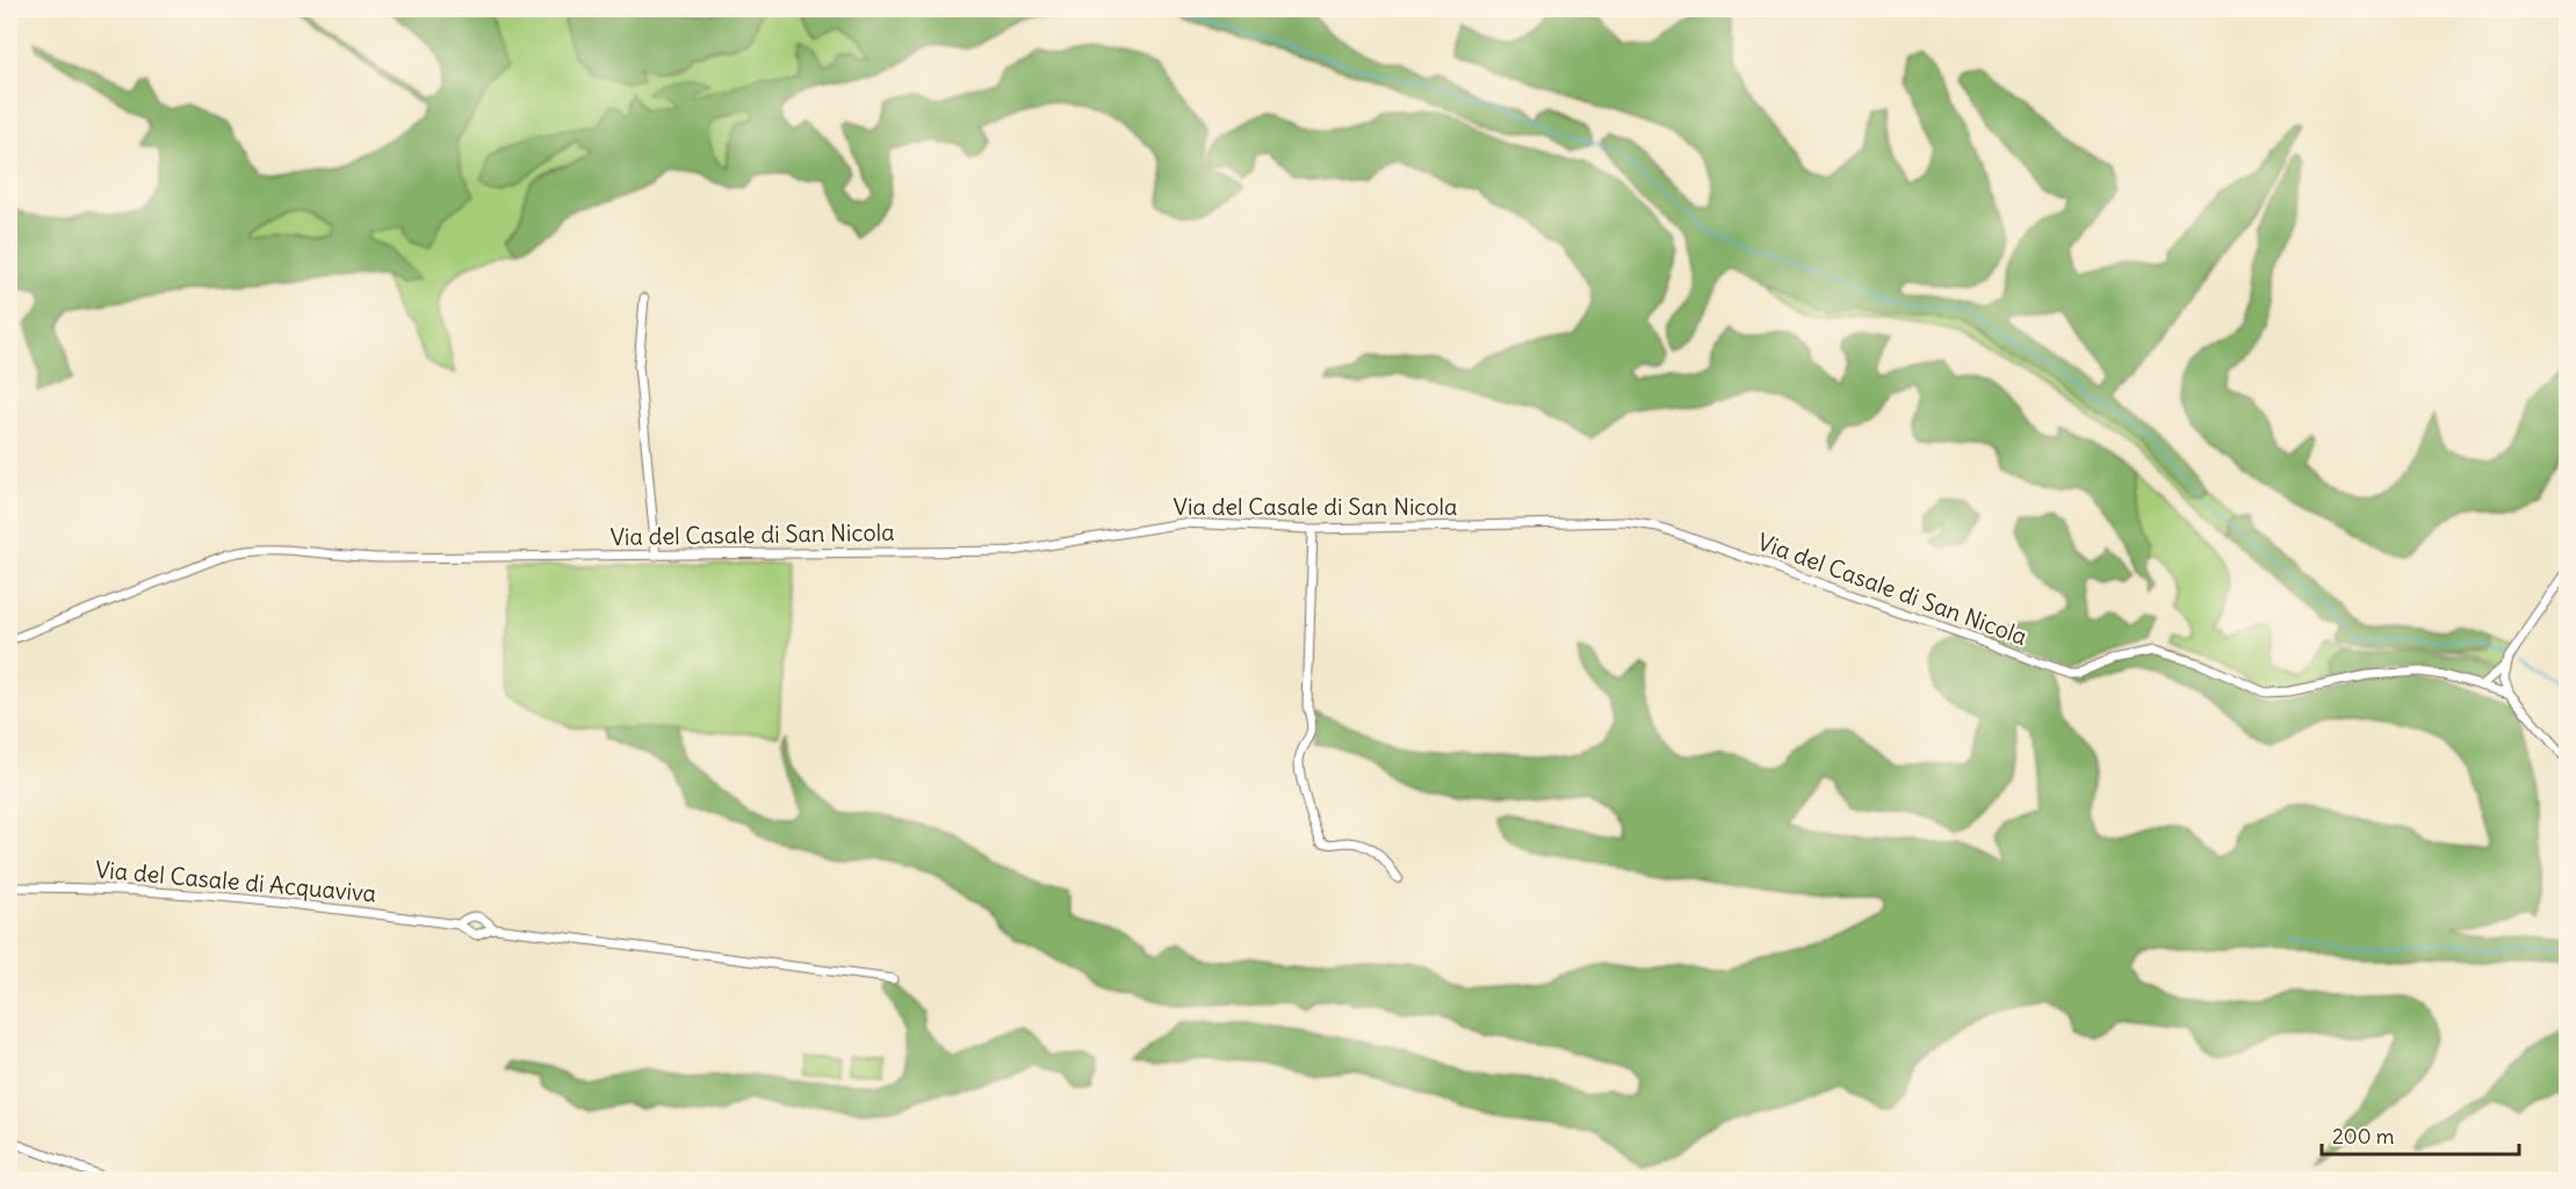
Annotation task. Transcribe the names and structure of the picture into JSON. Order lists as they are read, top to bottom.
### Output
{
  "streets": {
    "street": ["Via del Casale di San Nicola", "Via del Casale di Acquaviva"]
  },
  "scale_bar": "200 m"
}
